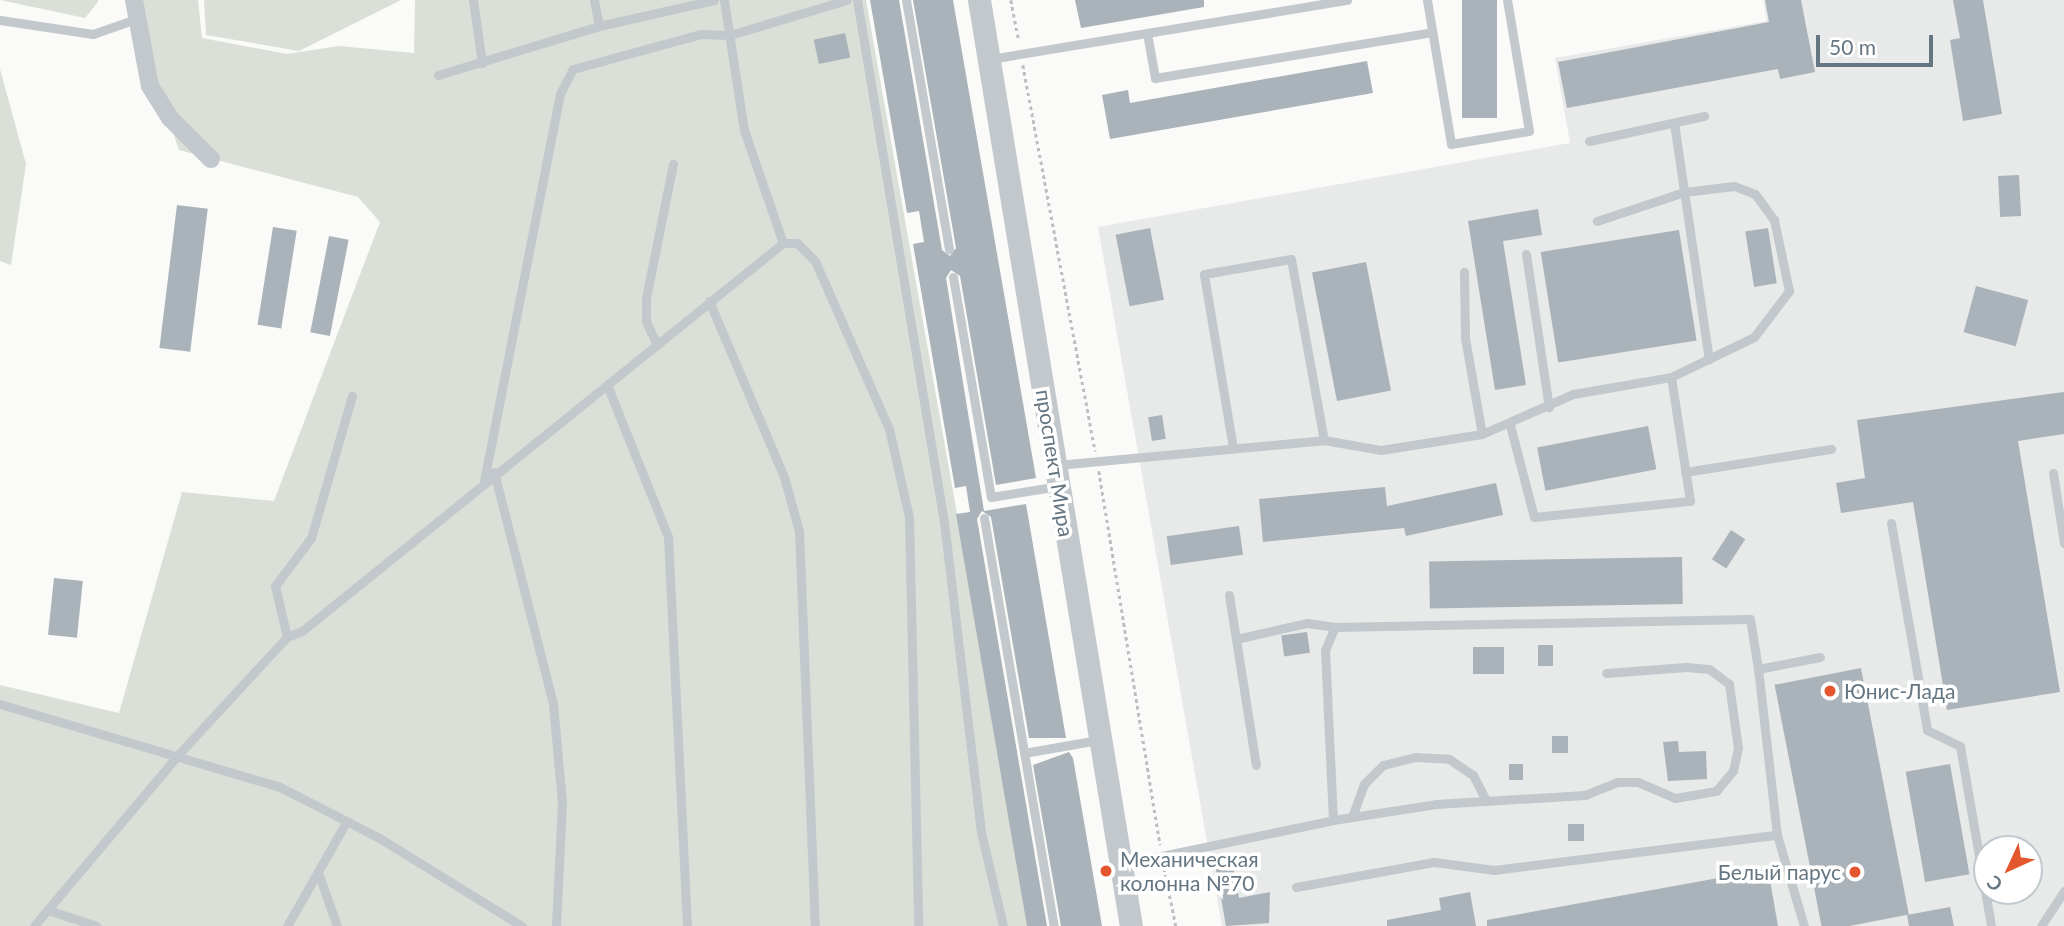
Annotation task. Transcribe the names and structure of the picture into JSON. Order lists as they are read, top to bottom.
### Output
{
  "streets": {
    "street": ["проспект Мира"]
  },
  "places": ["Юнис-Лада", "Механическая колонна №70", "Белый парус"],
  "scale_bar": "50 m",
  "north": "bottom left"
}
